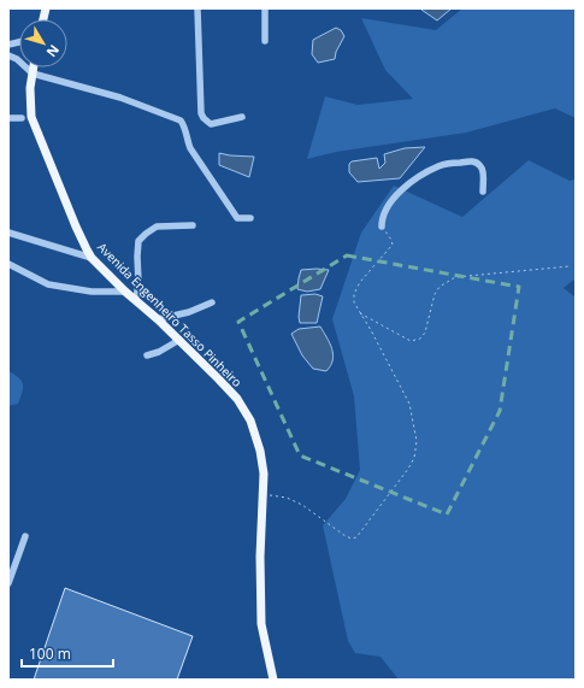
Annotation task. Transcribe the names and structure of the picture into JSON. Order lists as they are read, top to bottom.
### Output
{
  "streets": {
    "main road": ["Avenida Engenheiro Tasso Pinheiro"]
  },
  "scale_bar": "100 m",
  "north": "bottom right"
}
